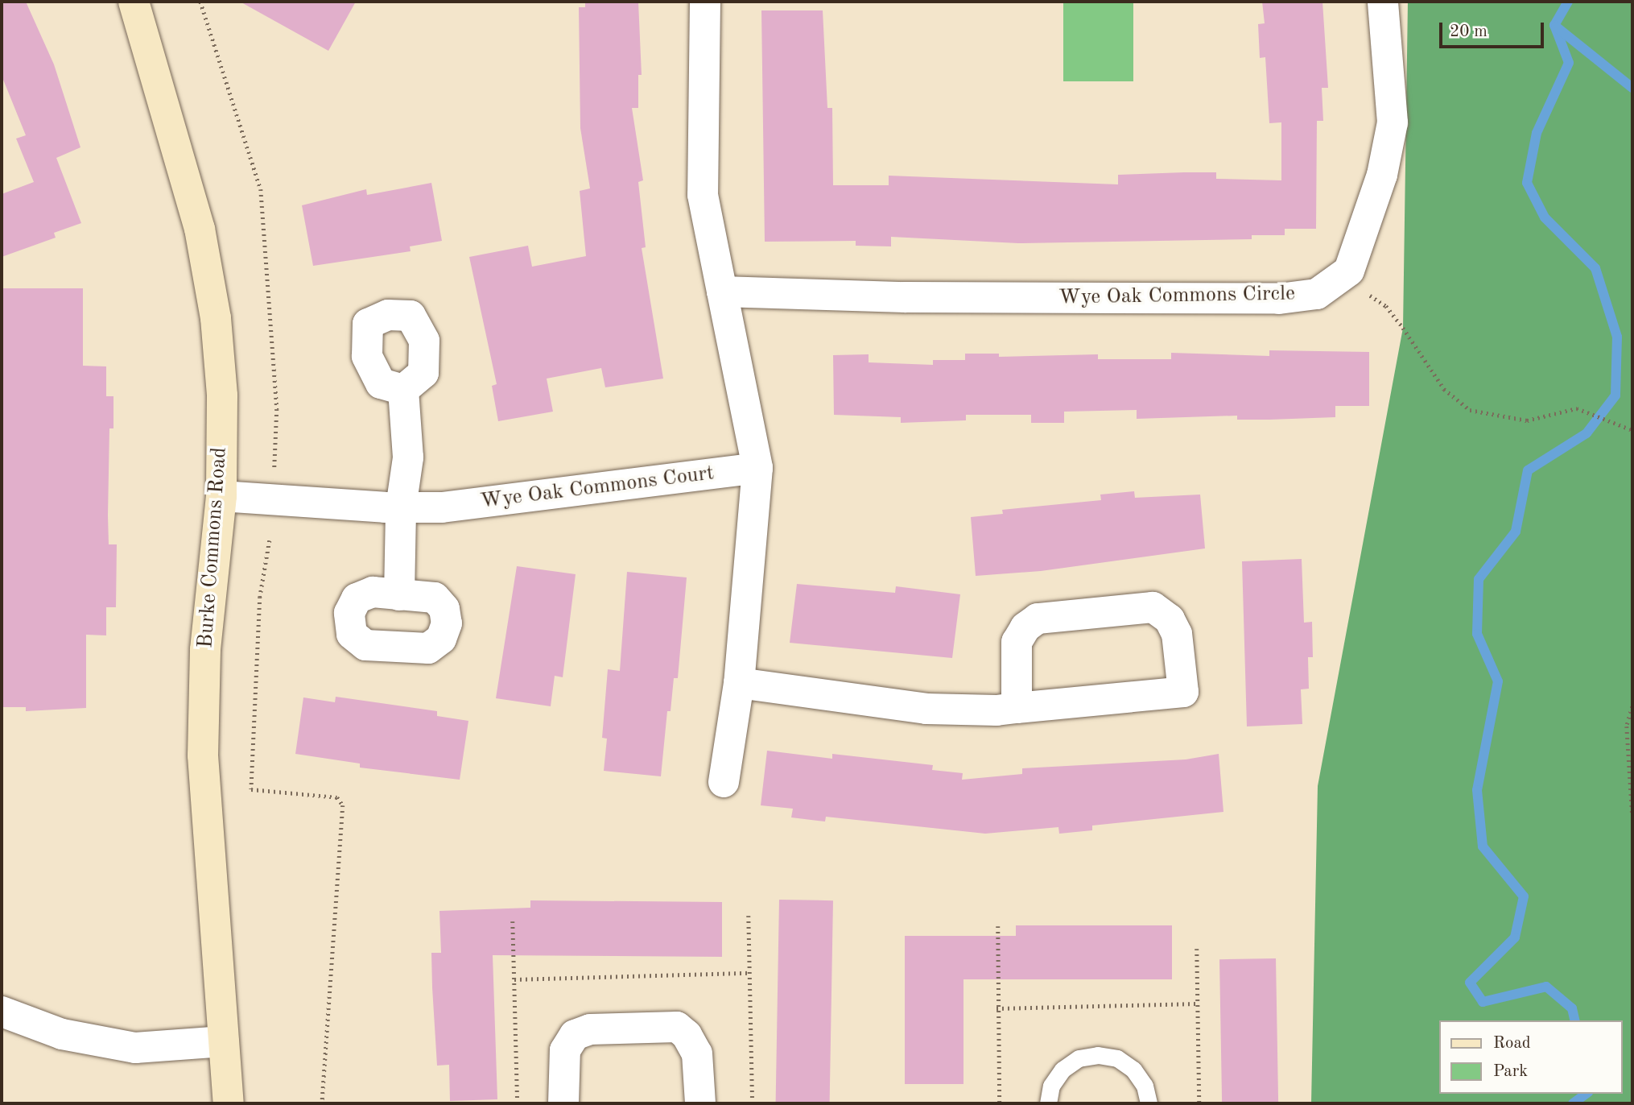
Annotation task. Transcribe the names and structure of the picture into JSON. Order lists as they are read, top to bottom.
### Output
{
  "streets": {
    "street": ["Wye Oak Commons Circle", "Wye Oak Commons Court", "Burke Commons Road"]
  },
  "crossings": [
    ["Wye Oak Commons Court", "Burke Commons Road"]
  ],
  "legend": ["Road", "Park"],
  "scale_bar": "20 m"
}
